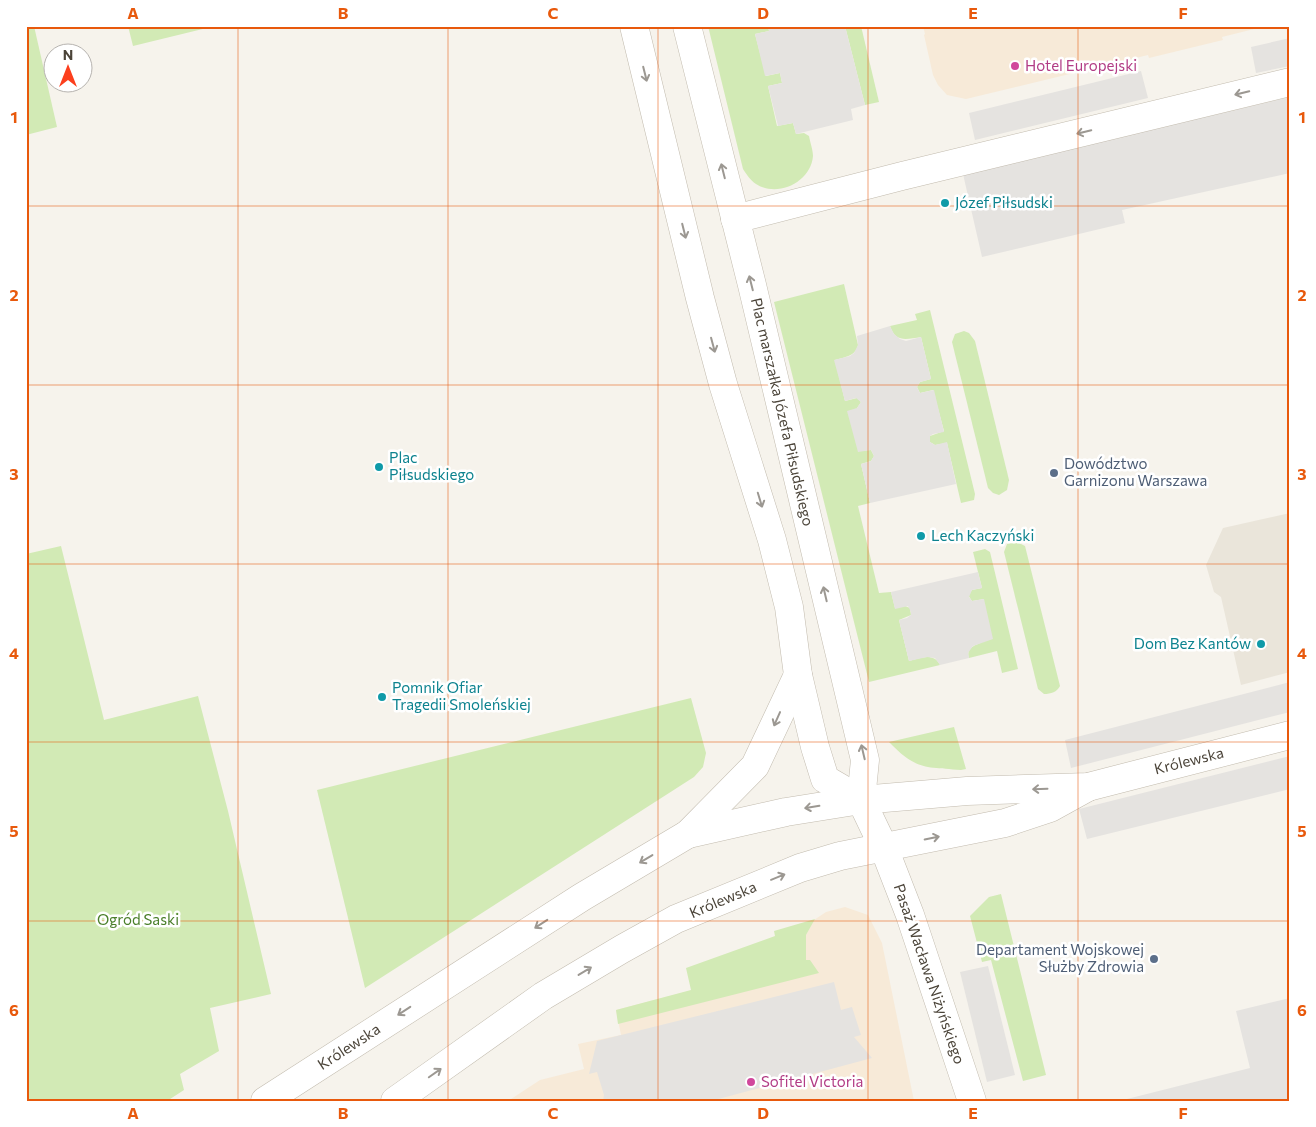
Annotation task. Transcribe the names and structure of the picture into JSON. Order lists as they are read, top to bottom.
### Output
{
  "streets": {
    "street": ["Plac marszałka Józefa Piłsudskiego", "Królewska", "Pasaż Wacława Niżyńskiego"]
  },
  "crossings": [
    ["Plac marszałka Józefa Piłsudskiego", "Królewska"],
    ["Plac marszałka Józefa Piłsudskiego", "Pasaż Wacława Niżyńskiego"],
    ["Królewska", "Pasaż Wacława Niżyńskiego"]
  ],
  "parks": ["Ogród Saski"],
  "places": [
    "Hotel Europejski",
    "Józef Piłsudski",
    "Plac Piłsudskiego",
    "Dowództwo Garnizonu Warszawa",
    "Lech Kaczyński",
    "Dom Bez Kantów",
    "Pomnik Ofiar Tragedii Smoleńskiej",
    "Departament Wojskowej Służby Zdrowia",
    "Sofitel Victoria"
  ],
  "north": "top",
  "grid": {
    "columns": [
      "A",
      "B",
      "C",
      "D",
      "E",
      "F"
    ],
    "rows": [
      "1",
      "2",
      "3",
      "4",
      "5",
      "6"
    ]
  }
}
